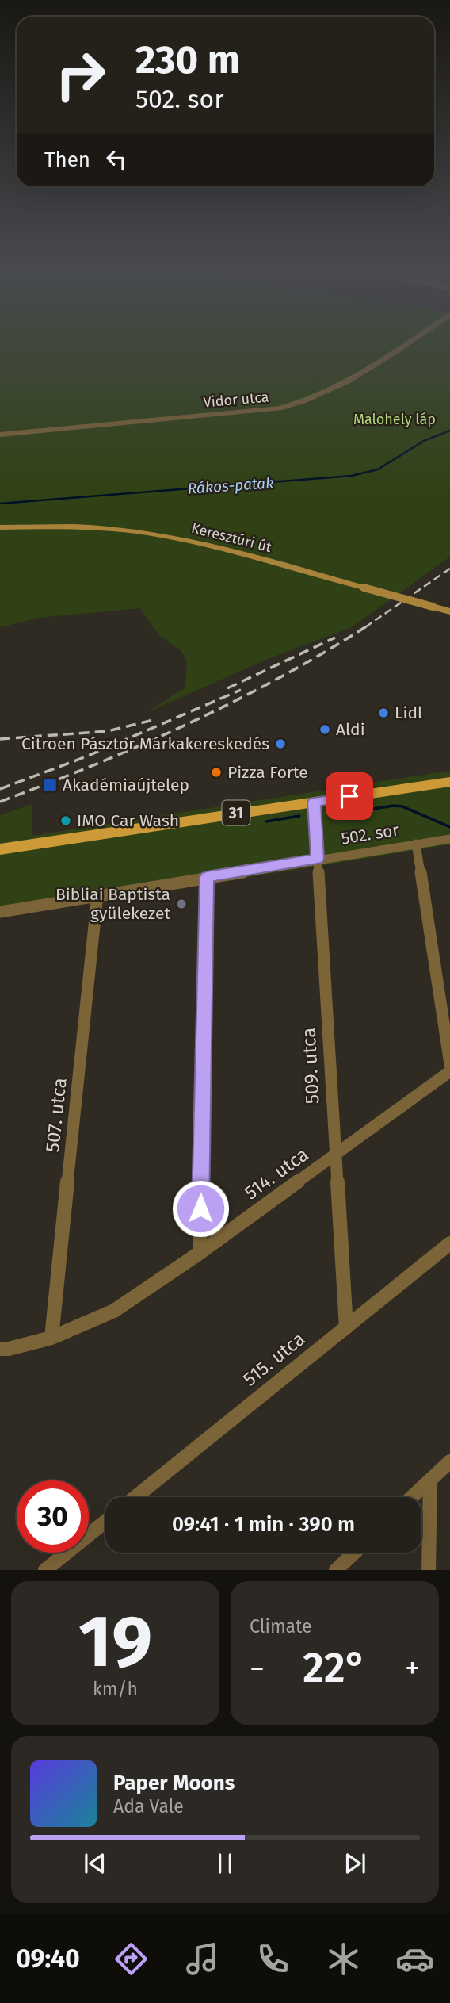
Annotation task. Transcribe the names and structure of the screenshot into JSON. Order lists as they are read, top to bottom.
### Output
{
  "streets": {
    "main road": ["Keresztúri út", "31"],
    "street": [
      "Vidor utca",
      "502. sor",
      "509. utca",
      "507. utca",
      "514. utca",
      "515. utca"
    ]
  },
  "crossings": [
    ["31", "509. utca"],
    ["502. sor", "509. utca"],
    ["502. sor", "507. utca"],
    ["509. utca", "514. utca"],
    ["509. utca", "515. utca"],
    ["507. utca", "514. utca"]
  ],
  "water": ["Rákos-patak"],
  "parks": ["Malohely láp"],
  "places": {
    "other": [
      "Lidl",
      "Aldi",
      "Citroen Pásztor Márkakereskedés",
      "Pizza Forte",
      "IMO Car Wash",
      "Bibliai Baptista gyülekezet"
    ],
    "transit": ["Akadémiaújtelep"]
  },
  "page": {
    "turn": ["230 m", "502. sor"],
    "then": "Then",
    "limit": "30",
    "trip": "09:41 · 1 min · 390 m",
    "tile": [
      ["19", "km/h"],
      "Climate"
    ],
    "heat": ["−", "22°", "+"],
    "song": ["Paper Moons", "Ada Vale"],
    "tabs": "09:40"
  }
}
